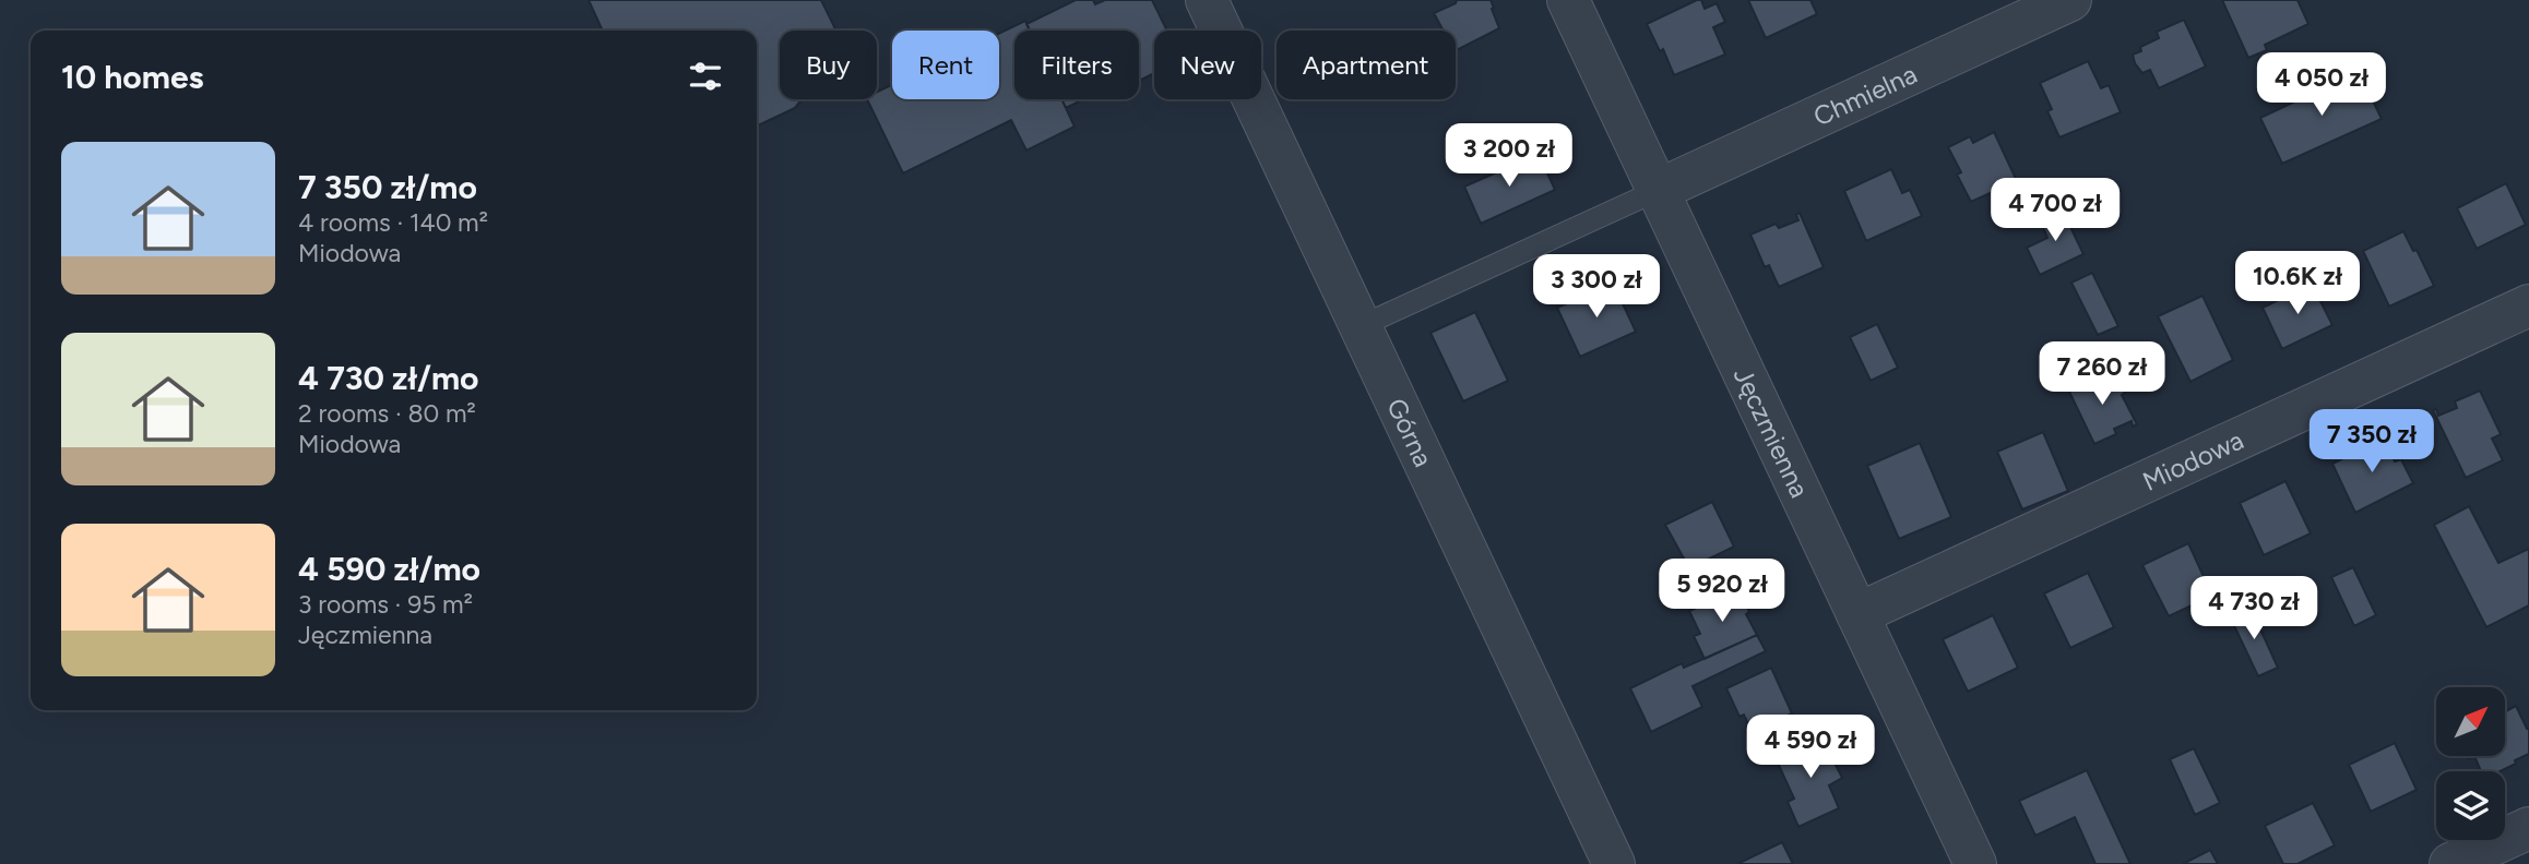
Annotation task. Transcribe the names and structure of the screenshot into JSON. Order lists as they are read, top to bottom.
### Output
{
  "streets": {
    "street": [
      "Chmielna",
      "Górna",
      "Jęczmienna",
      "Miodowa"
    ]
  },
  "crossings": [
    ["Chmielna", "Jęczmienna"],
    ["Jęczmienna", "Miodowa"]
  ],
  "north": "top right",
  "page": {
    "chip": [
      "Buy",
      "Rent",
      "Filters",
      "New",
      "Apartment"
    ],
    "heading": "10 homes",
    "price": [
      "4 050 zł",
      "3 200 zł",
      "4 700 zł",
      "10.6K zł",
      "3 300 zł",
      "7 260 zł",
      "7 350 zł",
      "5 920 zł",
      "4 730 zł",
      "4 590 zł"
    ],
    "list": [
      {
        "name": "7 350 zł/mo",
        "note": "4 rooms · 140 m² · Miodowa"
      },
      {
        "name": "4 730 zł/mo",
        "note": "2 rooms · 80 m² · Miodowa"
      },
      {
        "name": "4 590 zł/mo",
        "note": "3 rooms · 95 m² · Jęczmienna"
      }
    ]
  }
}
